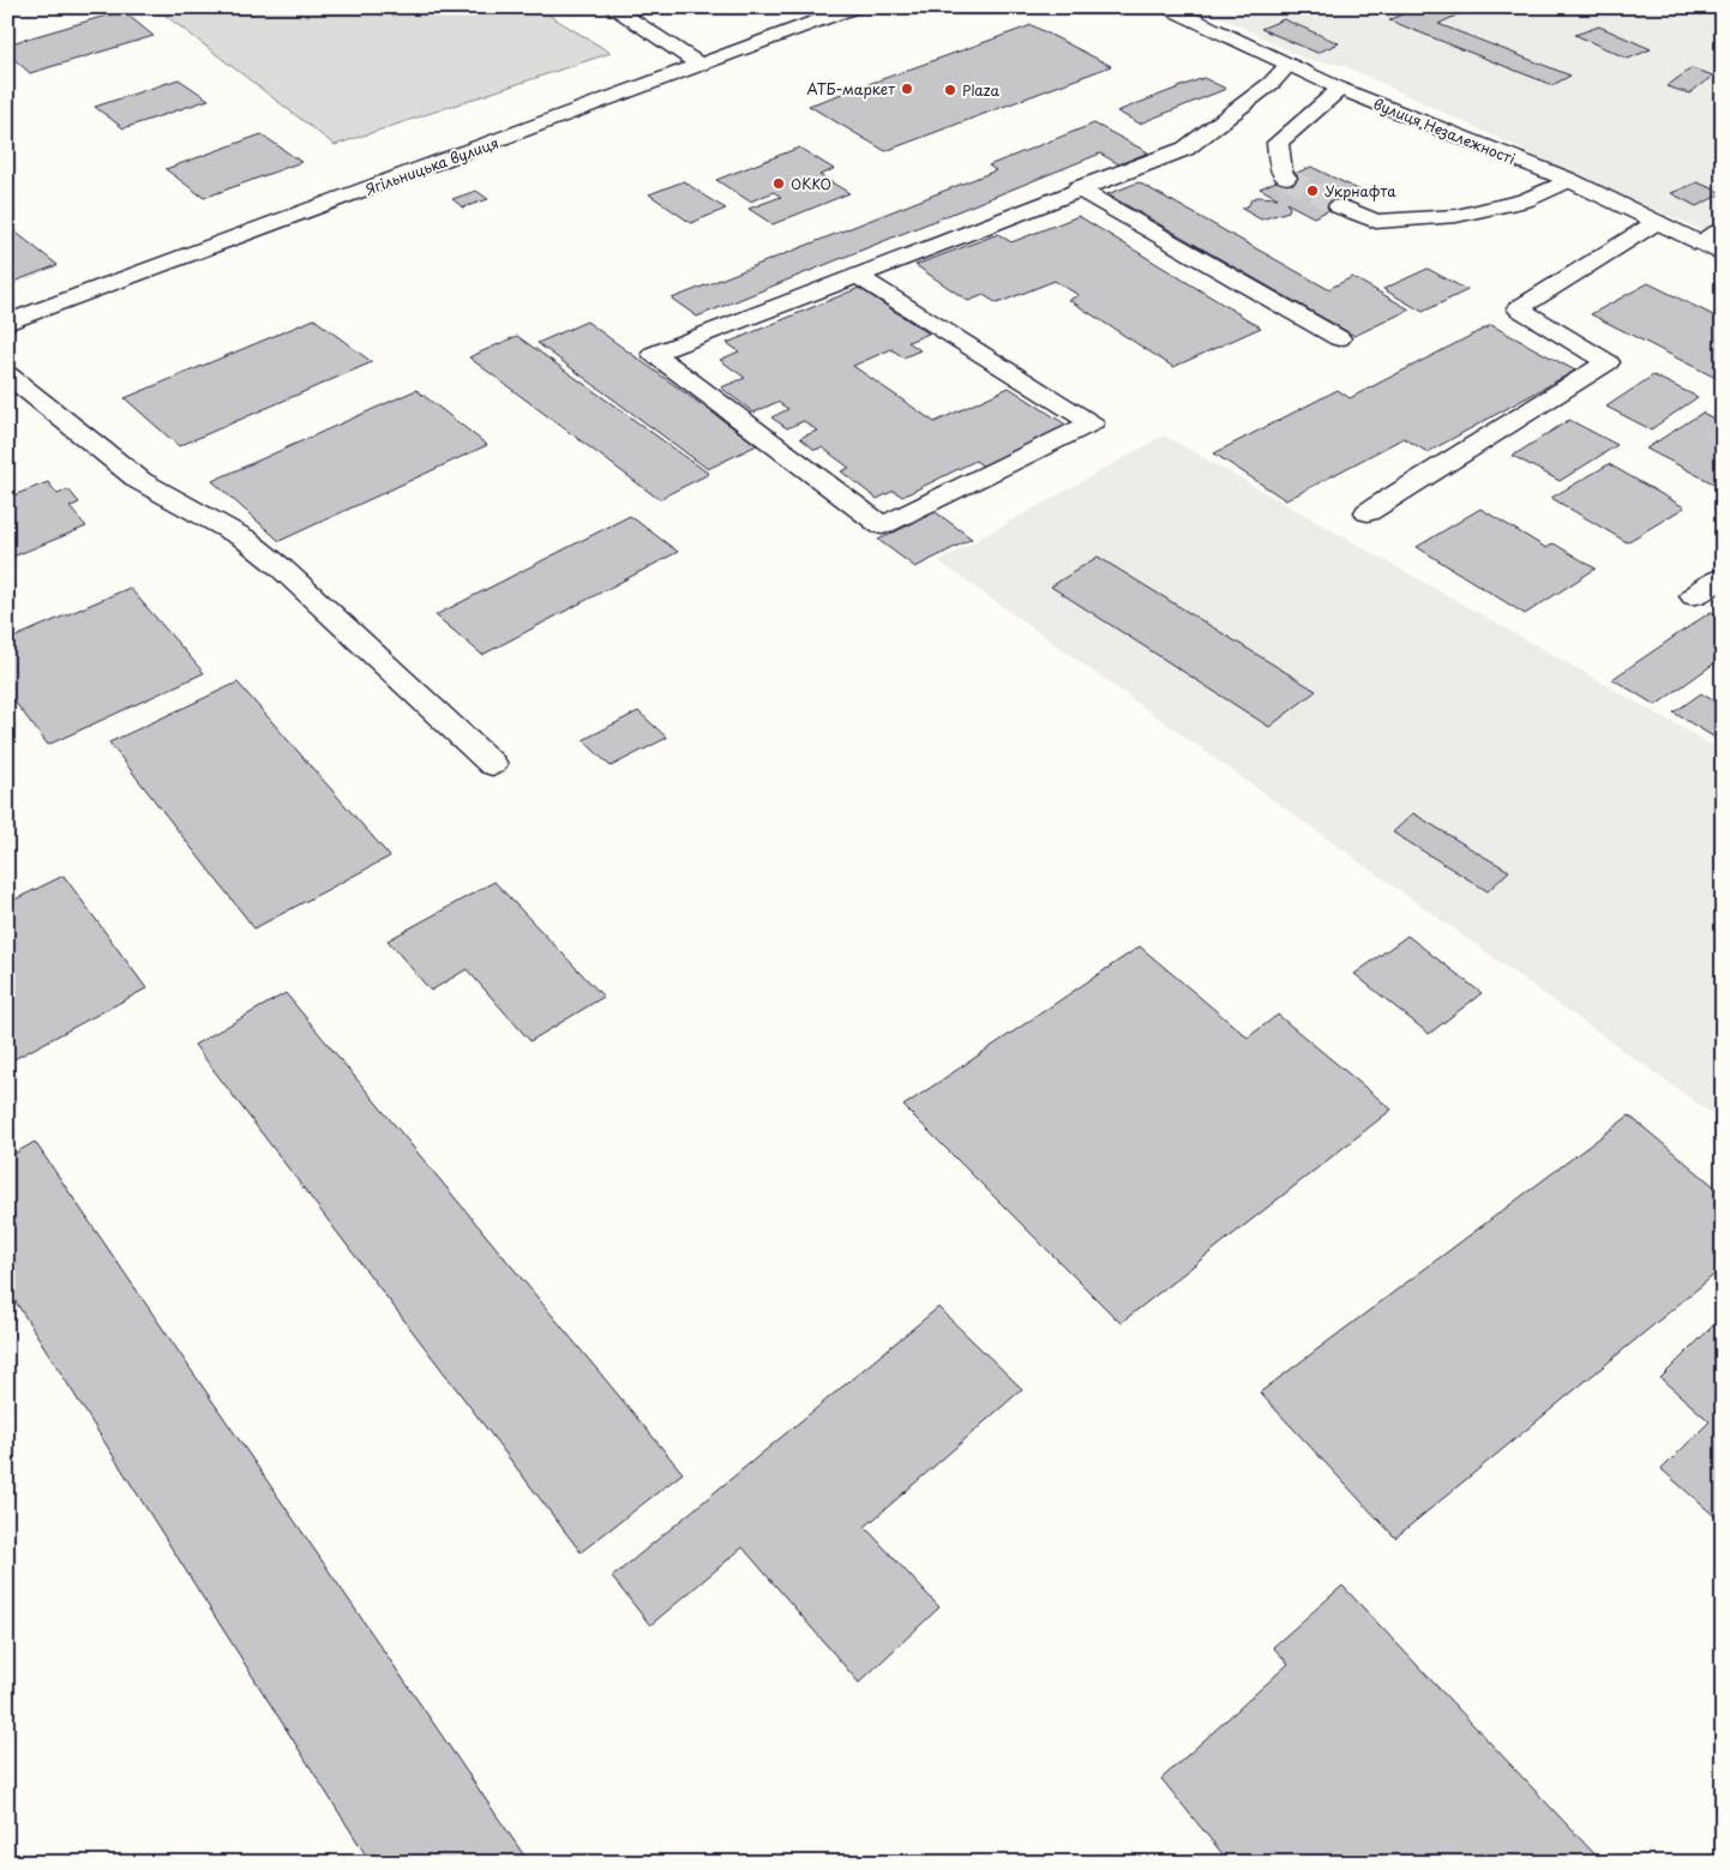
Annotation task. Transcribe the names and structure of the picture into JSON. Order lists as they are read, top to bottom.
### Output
{
  "streets": {
    "main road": ["вулиця Незалежності", "Ягільницька вулиця"]
  },
  "places": [
    "АТБ-маркет",
    "Plaza",
    "ОККО",
    "Укрнафта"
  ]
}
